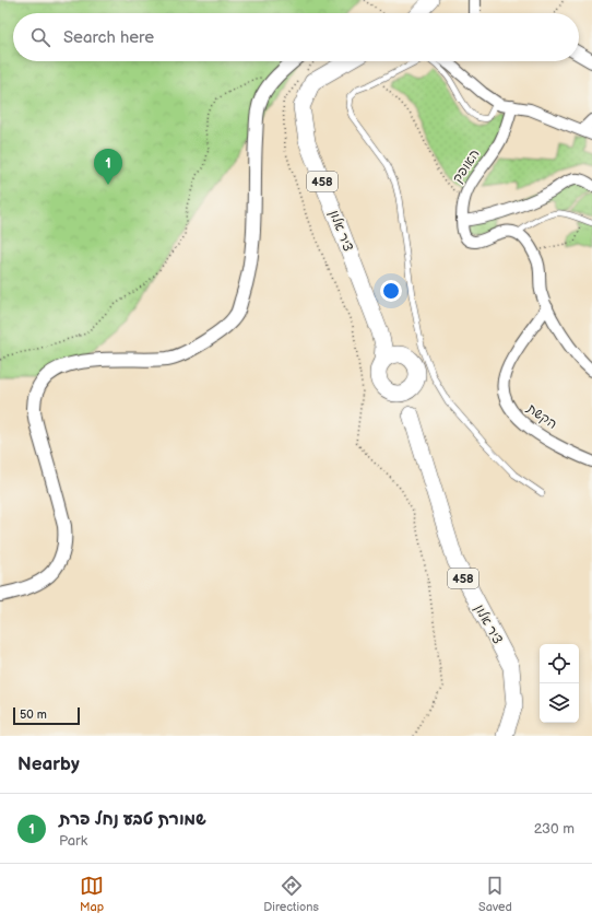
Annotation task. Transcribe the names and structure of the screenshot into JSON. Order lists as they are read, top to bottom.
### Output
{
  "streets": {
    "main road": ["458", "ציר אלון"],
    "street": ["האופק", "הקשת"]
  },
  "scale_bar": "50 m",
  "page": {
    "search": "Search here",
    "pins": "1",
    "scale": "50 m",
    "heading": "Nearby",
    "list": [
      {
        "mark": "1",
        "name": "שמורת טבע נחל פרת",
        "note": "Park",
        "value": "230 m"
      }
    ],
    "nav": ["Map", "Directions", "Saved"]
  }
}
